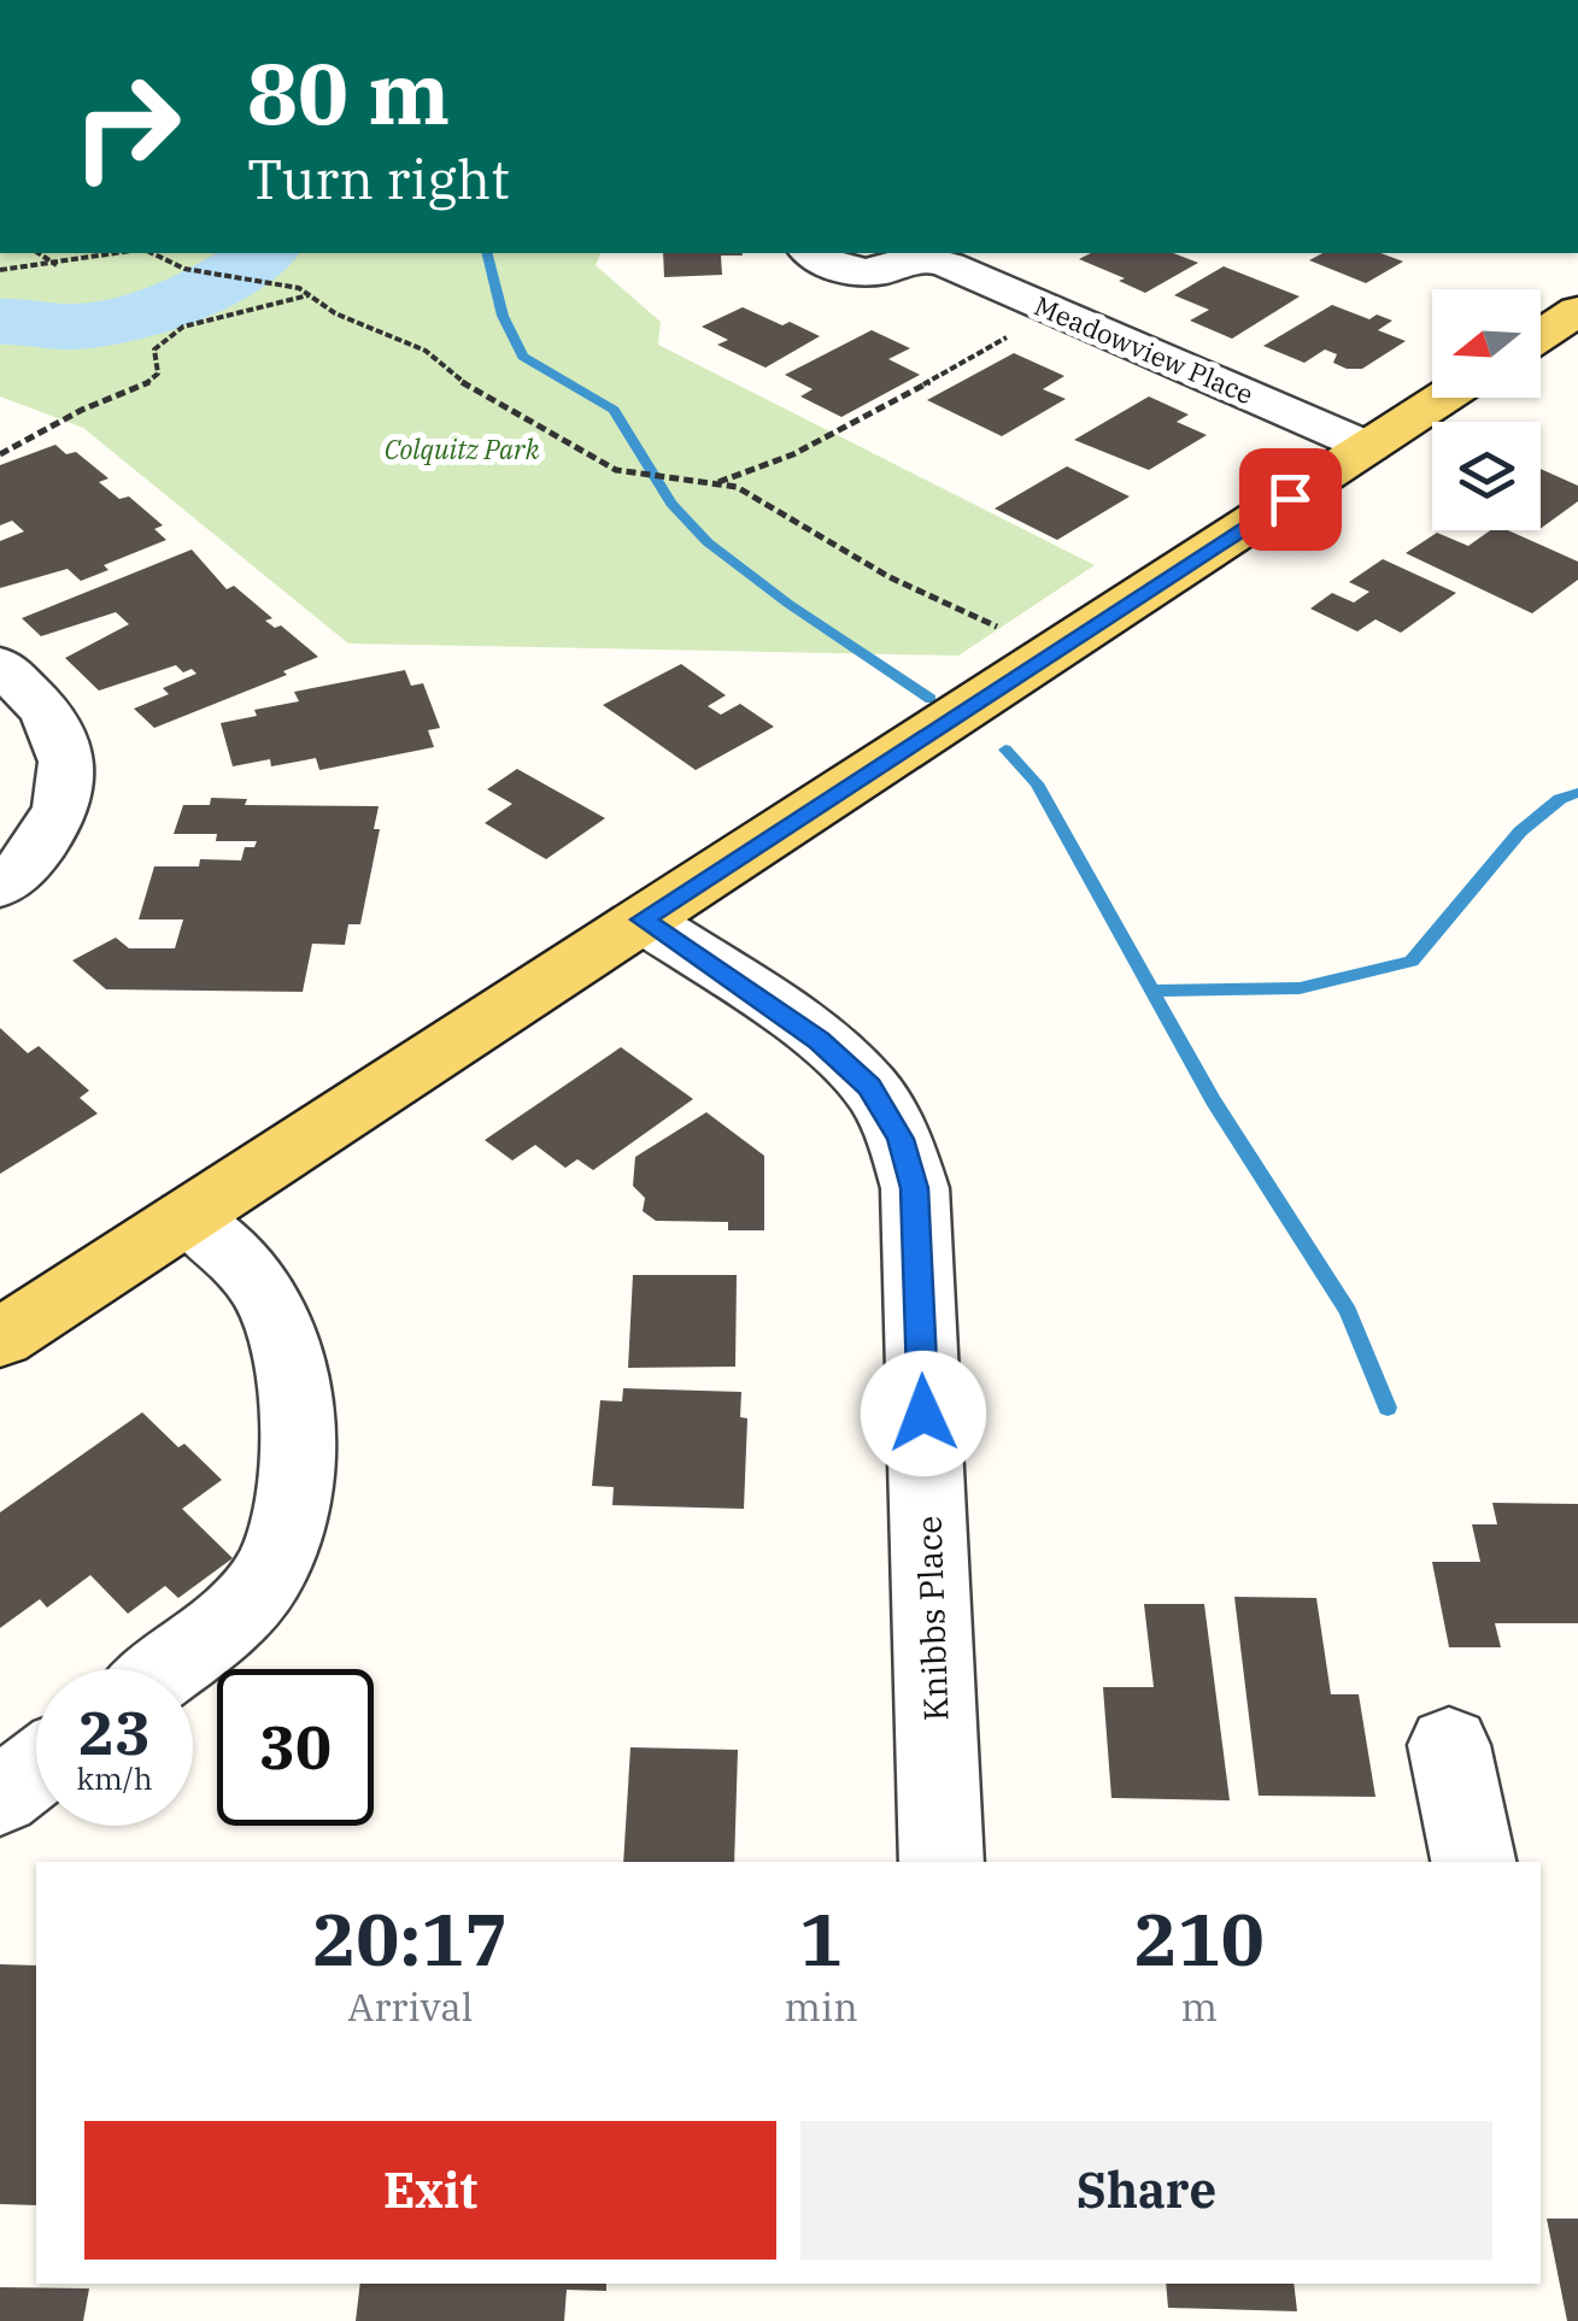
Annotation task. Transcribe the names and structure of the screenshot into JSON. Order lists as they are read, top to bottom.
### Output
{
  "streets": {
    "street": ["Meadowview Place", "Knibbs Place"]
  },
  "parks": ["Colquitz Park"],
  "north": "left",
  "page": {
    "turn": ["80 m", "Turn right"],
    "speed": "23 km/h",
    "limit": "30",
    "eta": [
      "20:17",
      "Arrival",
      "1",
      "min",
      "210",
      "m"
    ],
    "buttons": ["Exit", "Share"]
  }
}
